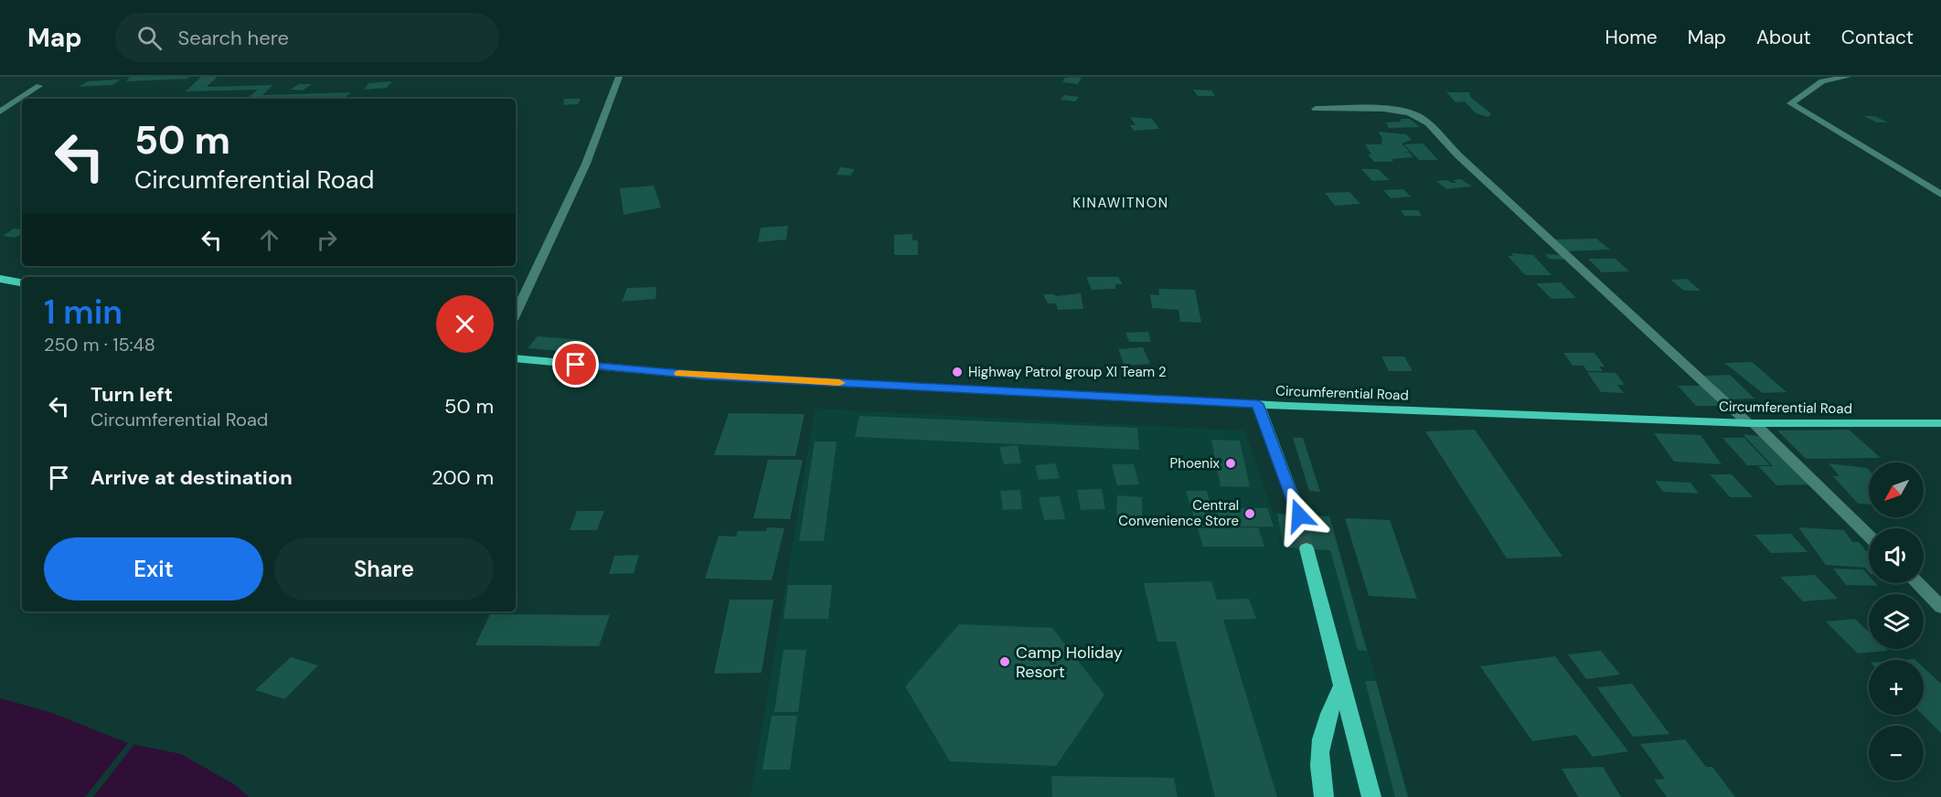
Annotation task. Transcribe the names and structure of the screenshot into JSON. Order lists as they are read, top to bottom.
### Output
{
  "streets": {
    "main road": ["Circumferential Road"]
  },
  "districts": ["KINAWITNON"],
  "places": [
    "Highway Patrol group XI Team 2",
    "Phoenix",
    "Central Convenience Store",
    "Camp Holiday Resort"
  ],
  "north": "bottom left",
  "page": {
    "header": "Map",
    "search": "Search here",
    "nav": [
      "Home",
      "Map",
      "About",
      "Contact"
    ],
    "turn": ["50 m", "Circumferential Road"],
    "heading": ["1 min", "250 m · 15:48"],
    "list": [
      {
        "name": "Turn left",
        "note": "Circumferential Road",
        "value": "50 m"
      },
      {
        "name": "Arrive at destination",
        "value": "200 m"
      }
    ],
    "map_buttons": ["+", "−"],
    "buttons": ["Exit", "Share"]
  }
}
